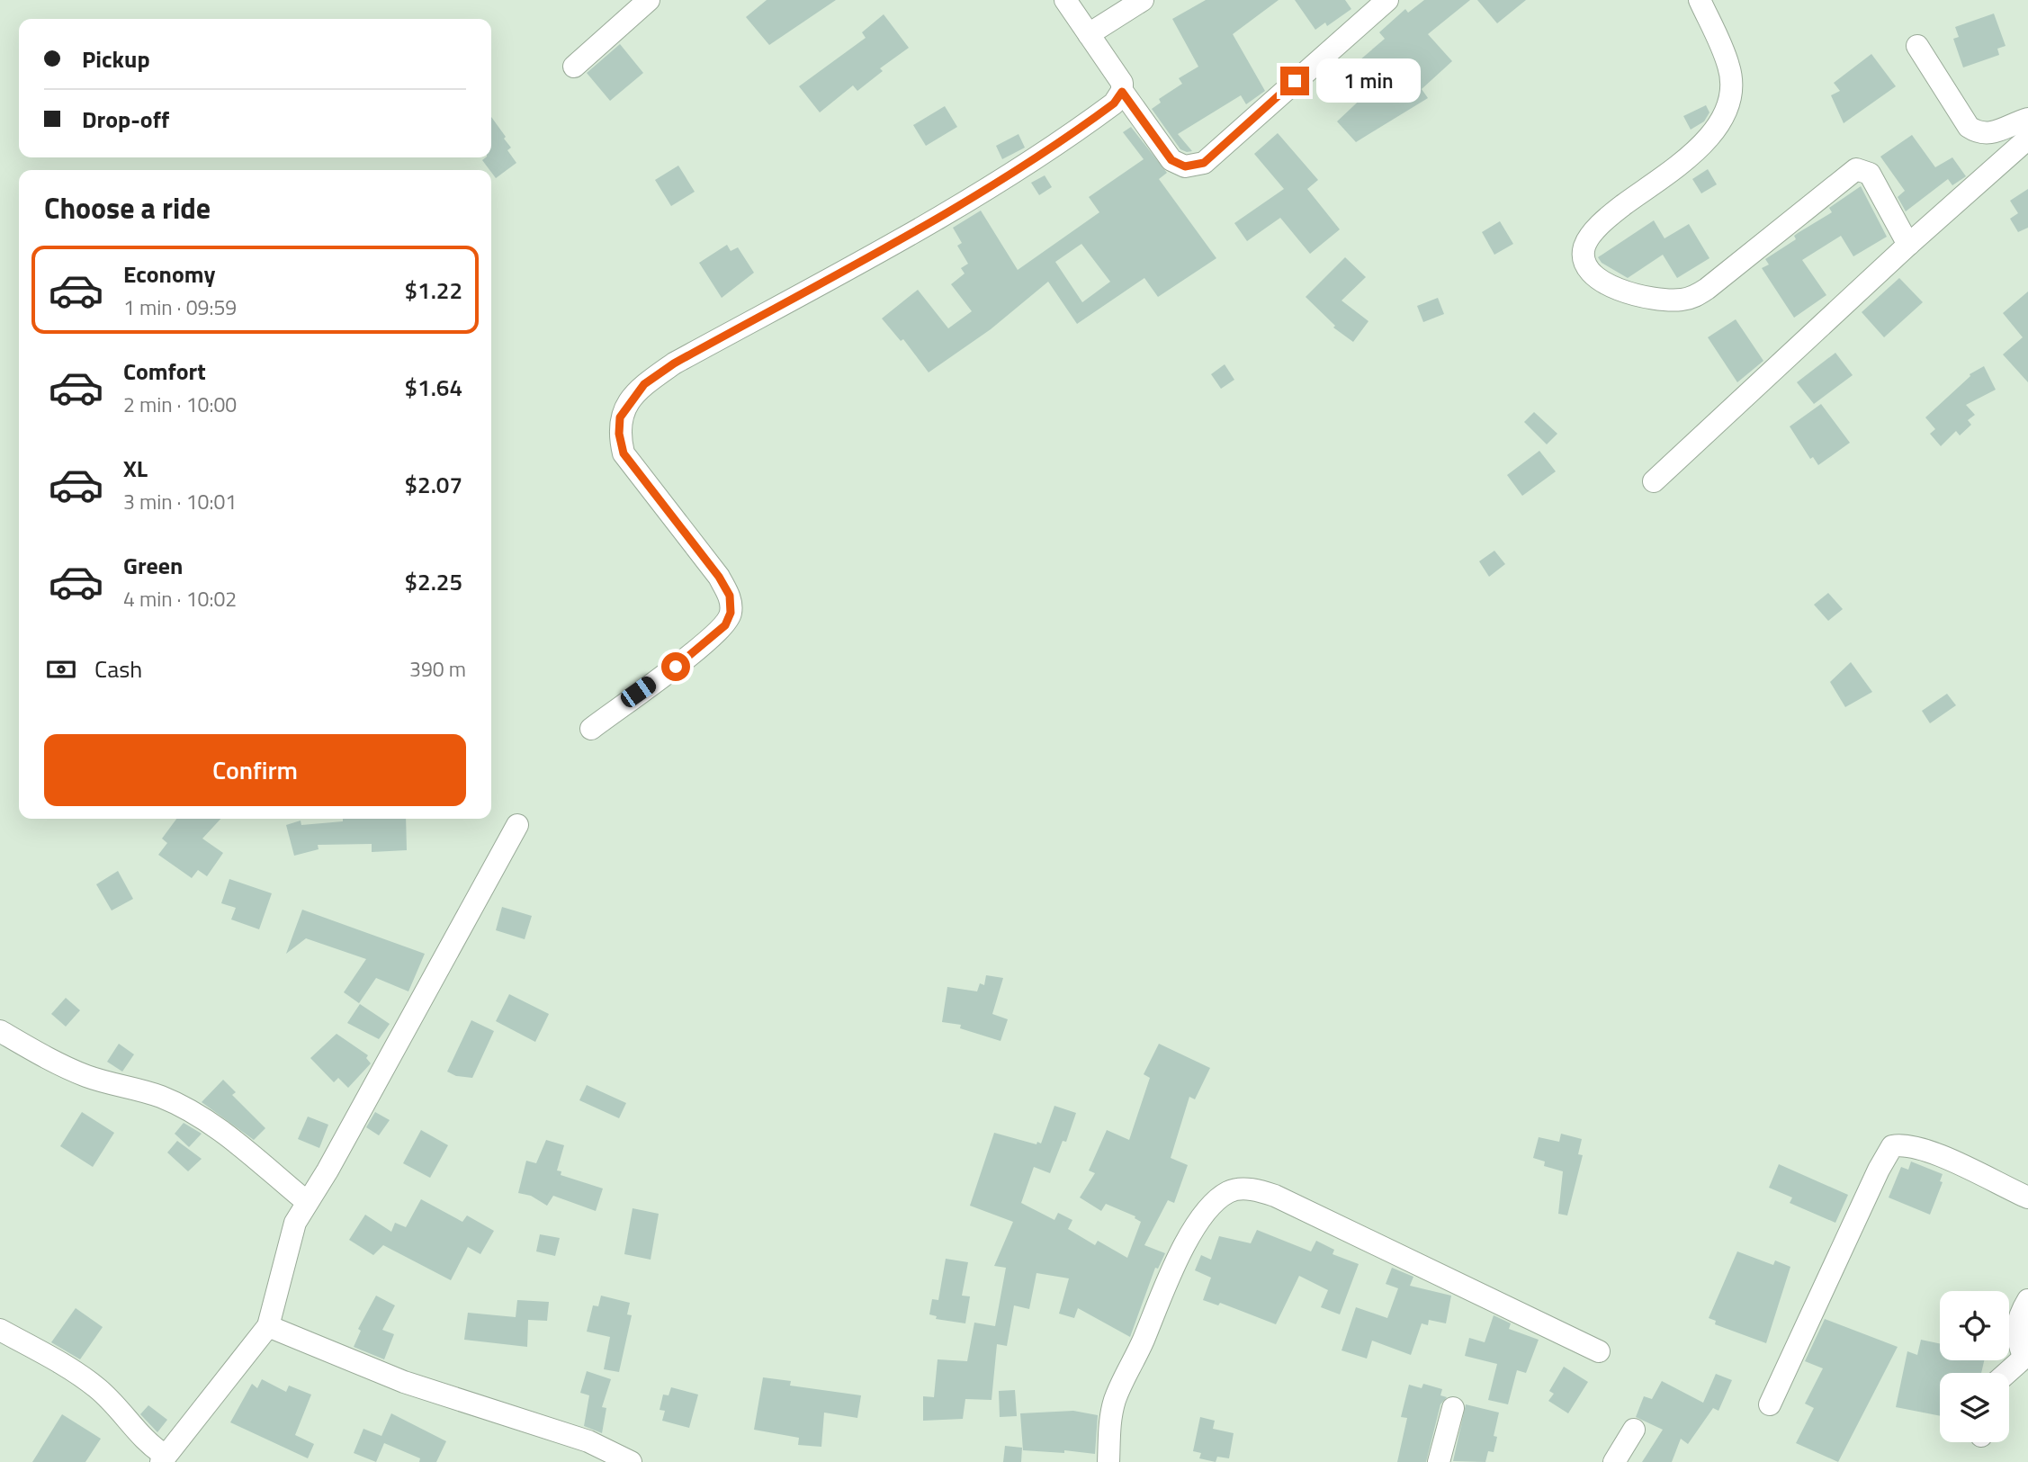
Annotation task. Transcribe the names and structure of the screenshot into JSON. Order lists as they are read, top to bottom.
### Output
{
  "page": {
    "banner": ["Pickup", "Drop-off"],
    "bubble": "1 min",
    "heading": "Choose a ride",
    "list": [
      {
        "name": "Economy",
        "note": "1 min · 09:59",
        "value": "$1.22"
      },
      {
        "name": "Comfort",
        "note": "2 min · 10:00",
        "value": "$1.64"
      },
      {
        "name": "XL",
        "note": "3 min · 10:01",
        "value": "$2.07"
      },
      {
        "name": "Green",
        "note": "4 min · 10:02",
        "value": "$2.25"
      }
    ],
    "pay": ["Cash", "390 m"],
    "buttons": "Confirm"
  }
}
